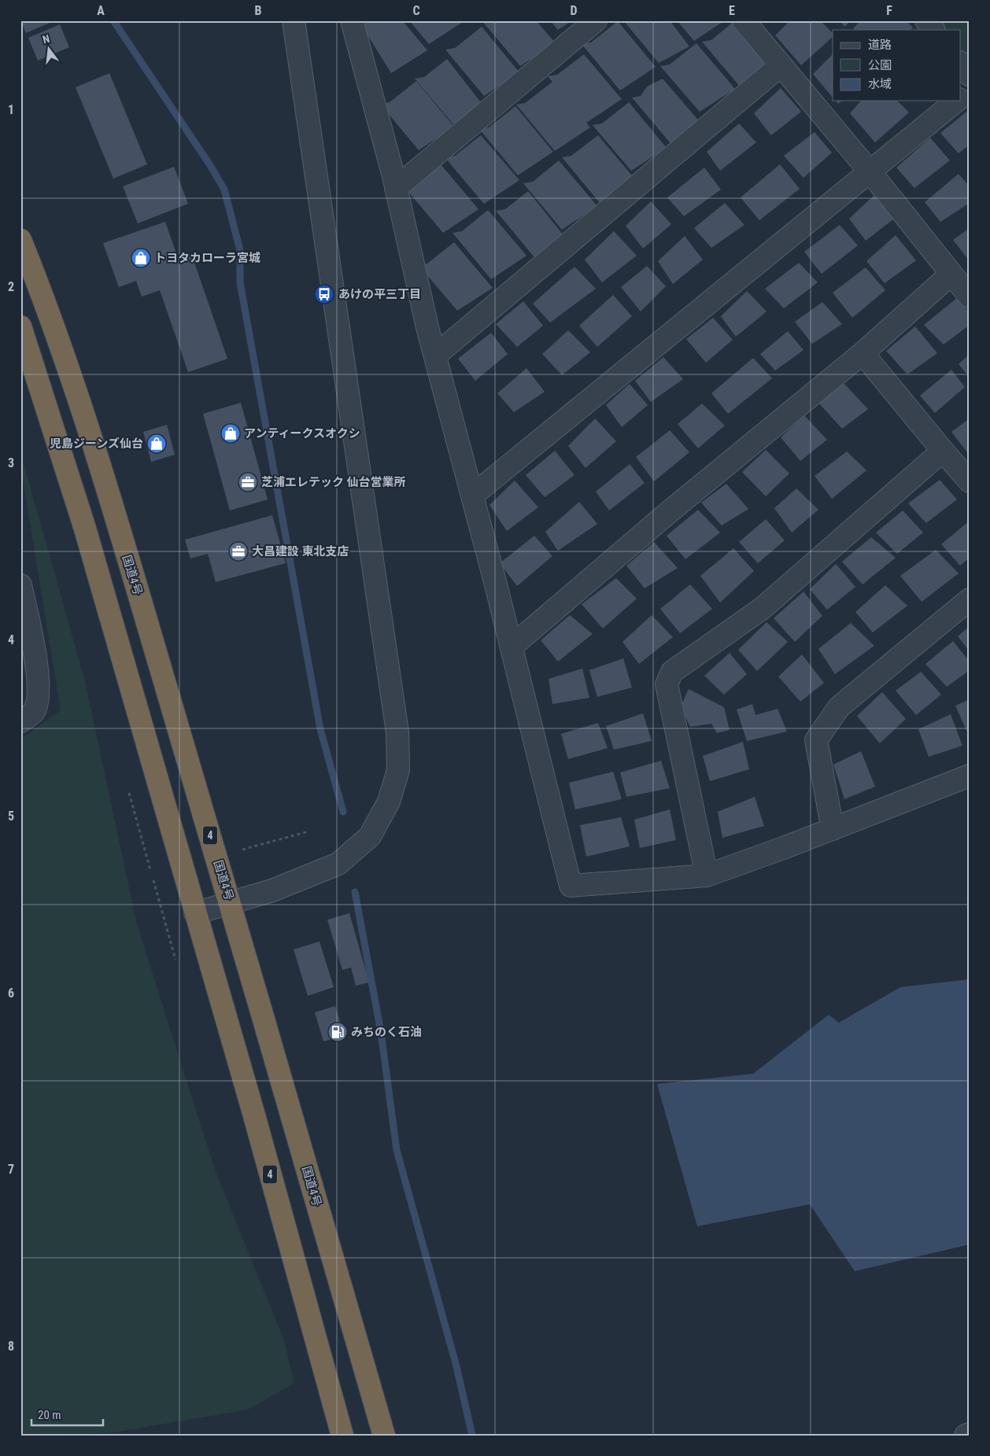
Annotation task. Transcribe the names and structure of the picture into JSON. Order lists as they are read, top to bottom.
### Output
{
  "streets": {
    "highway": ["国道4号", "4"]
  },
  "places": {
    "shop": ["トヨタカローラ宮城", "アンティークスオクシ", "児島ジーンズ仙台"],
    "bus stop": ["あけの平三丁目"],
    "office": ["芝浦エレテック 仙台営業所", "大昌建設 東北支店"],
    "fuel station": ["みちのく石油"]
  },
  "legend": ["道路", "公園", "水域"],
  "scale_bar": "20 m",
  "north": "top",
  "grid": {
    "columns": [
      "A",
      "B",
      "C",
      "D",
      "E",
      "F"
    ],
    "rows": [
      "1",
      "2",
      "3",
      "4",
      "5",
      "6",
      "7",
      "8"
    ]
  }
}
